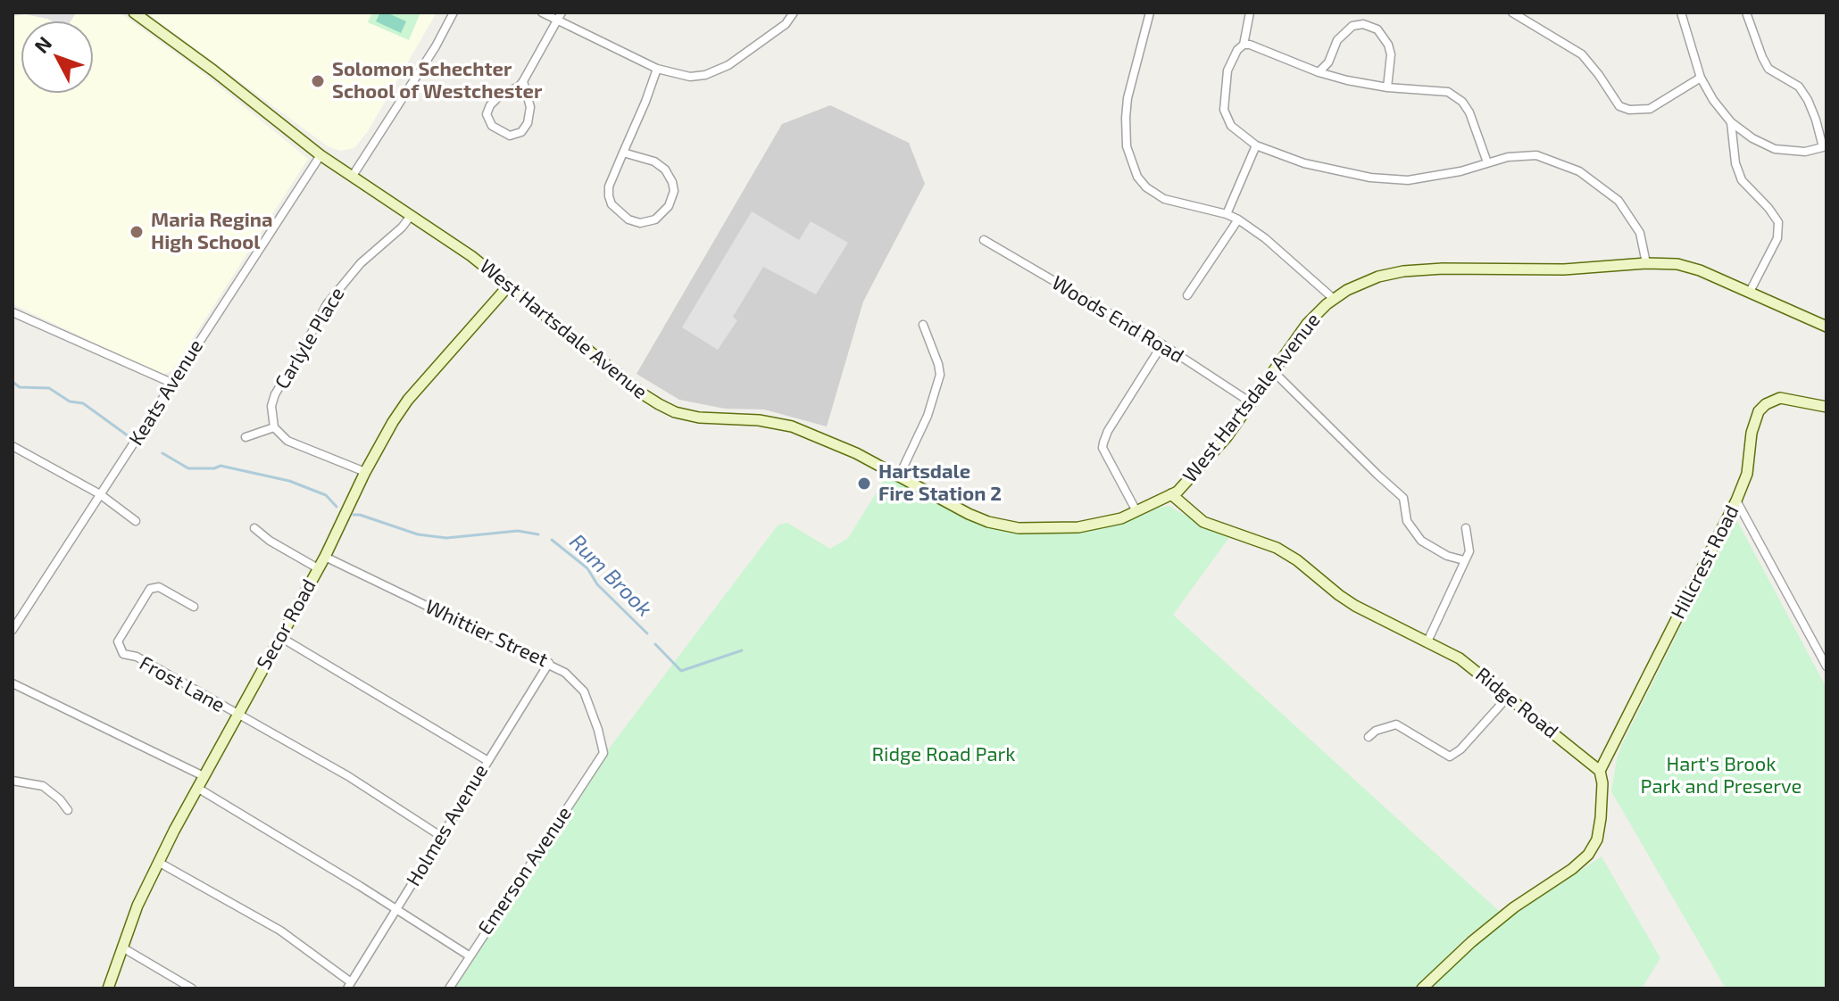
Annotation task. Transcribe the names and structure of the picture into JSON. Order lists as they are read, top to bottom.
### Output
{
  "streets": {
    "street": [
      "Woods End Road",
      "West Hartsdale Avenue",
      "Carlyle Place",
      "Keats Avenue",
      "Hillcrest Road",
      "Secor Road",
      "Whittier Street",
      "Frost Lane",
      "Ridge Road",
      "Holmes Avenue",
      "Emerson Avenue"
    ]
  },
  "crossings": [
    ["Woods End Road", "West Hartsdale Avenue"],
    ["West Hartsdale Avenue", "Carlyle Place"],
    ["West Hartsdale Avenue", "Keats Avenue"],
    ["West Hartsdale Avenue", "Secor Road"],
    ["West Hartsdale Avenue", "Ridge Road"],
    ["Hillcrest Road", "Ridge Road"],
    ["Secor Road", "Whittier Street"],
    ["Secor Road", "Frost Lane"],
    ["Whittier Street", "Holmes Avenue"],
    ["Whittier Street", "Emerson Avenue"]
  ],
  "water": ["Rum Brook"],
  "parks": ["Ridge Road Park", "Hart's Brook Park and Preserve"],
  "places": ["Solomon Schechter School of Westchester", "Maria Regina High School", "Hartsdale Fire Station 2"],
  "north": "top left"
}
